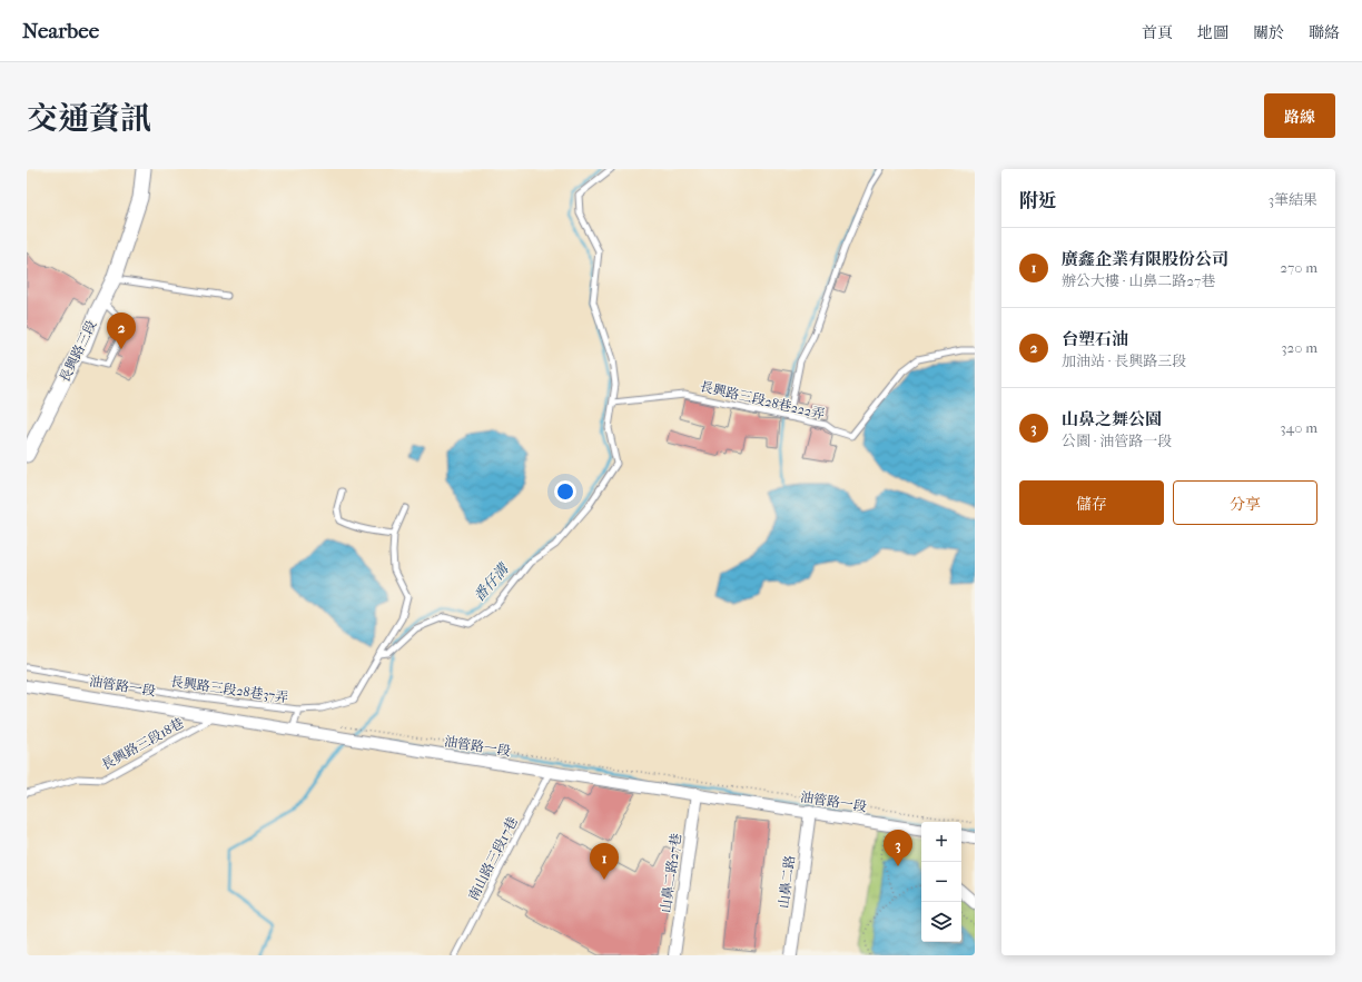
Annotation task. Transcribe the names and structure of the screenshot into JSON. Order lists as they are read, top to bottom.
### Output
{
  "streets": {
    "street": [
      "長興路三段",
      "油管路一段",
      "山鼻二路27巷",
      "山鼻二路"
    ],
    "lane": [
      "長興路三段28巷222弄",
      "長興路三段28巷37弄",
      "長興路三段18巷",
      "南山路三段17巷"
    ]
  },
  "crossings": [
    ["油管路一段", "長興路三段18巷"],
    ["油管路一段", "南山路三段17巷"],
    ["油管路一段", "山鼻二路27巷"],
    ["油管路一段", "山鼻二路"]
  ],
  "water": ["番仔溝"],
  "page": {
    "header": "Nearbee",
    "nav": [
      "首頁",
      "地圖",
      "關於",
      "聯絡"
    ],
    "title": "交通資訊",
    "buttons": [
      "路線",
      ["儲存", "分享"]
    ],
    "heading": ["附近", "3筆結果"],
    "list": [
      {
        "mark": "1",
        "name": "廣鑫企業有限股份公司",
        "note": "辦公大樓 · 山鼻二路27巷",
        "value": "270 m"
      },
      {
        "mark": "2",
        "name": "台塑石油",
        "note": "加油站 · 長興路三段",
        "value": "320 m"
      },
      {
        "mark": "3",
        "name": "山鼻之舞公園",
        "note": "公園 · 油管路一段",
        "value": "340 m"
      }
    ],
    "pins": ["2", "3", "1"],
    "map_buttons": ["+", "−"]
  }
}
